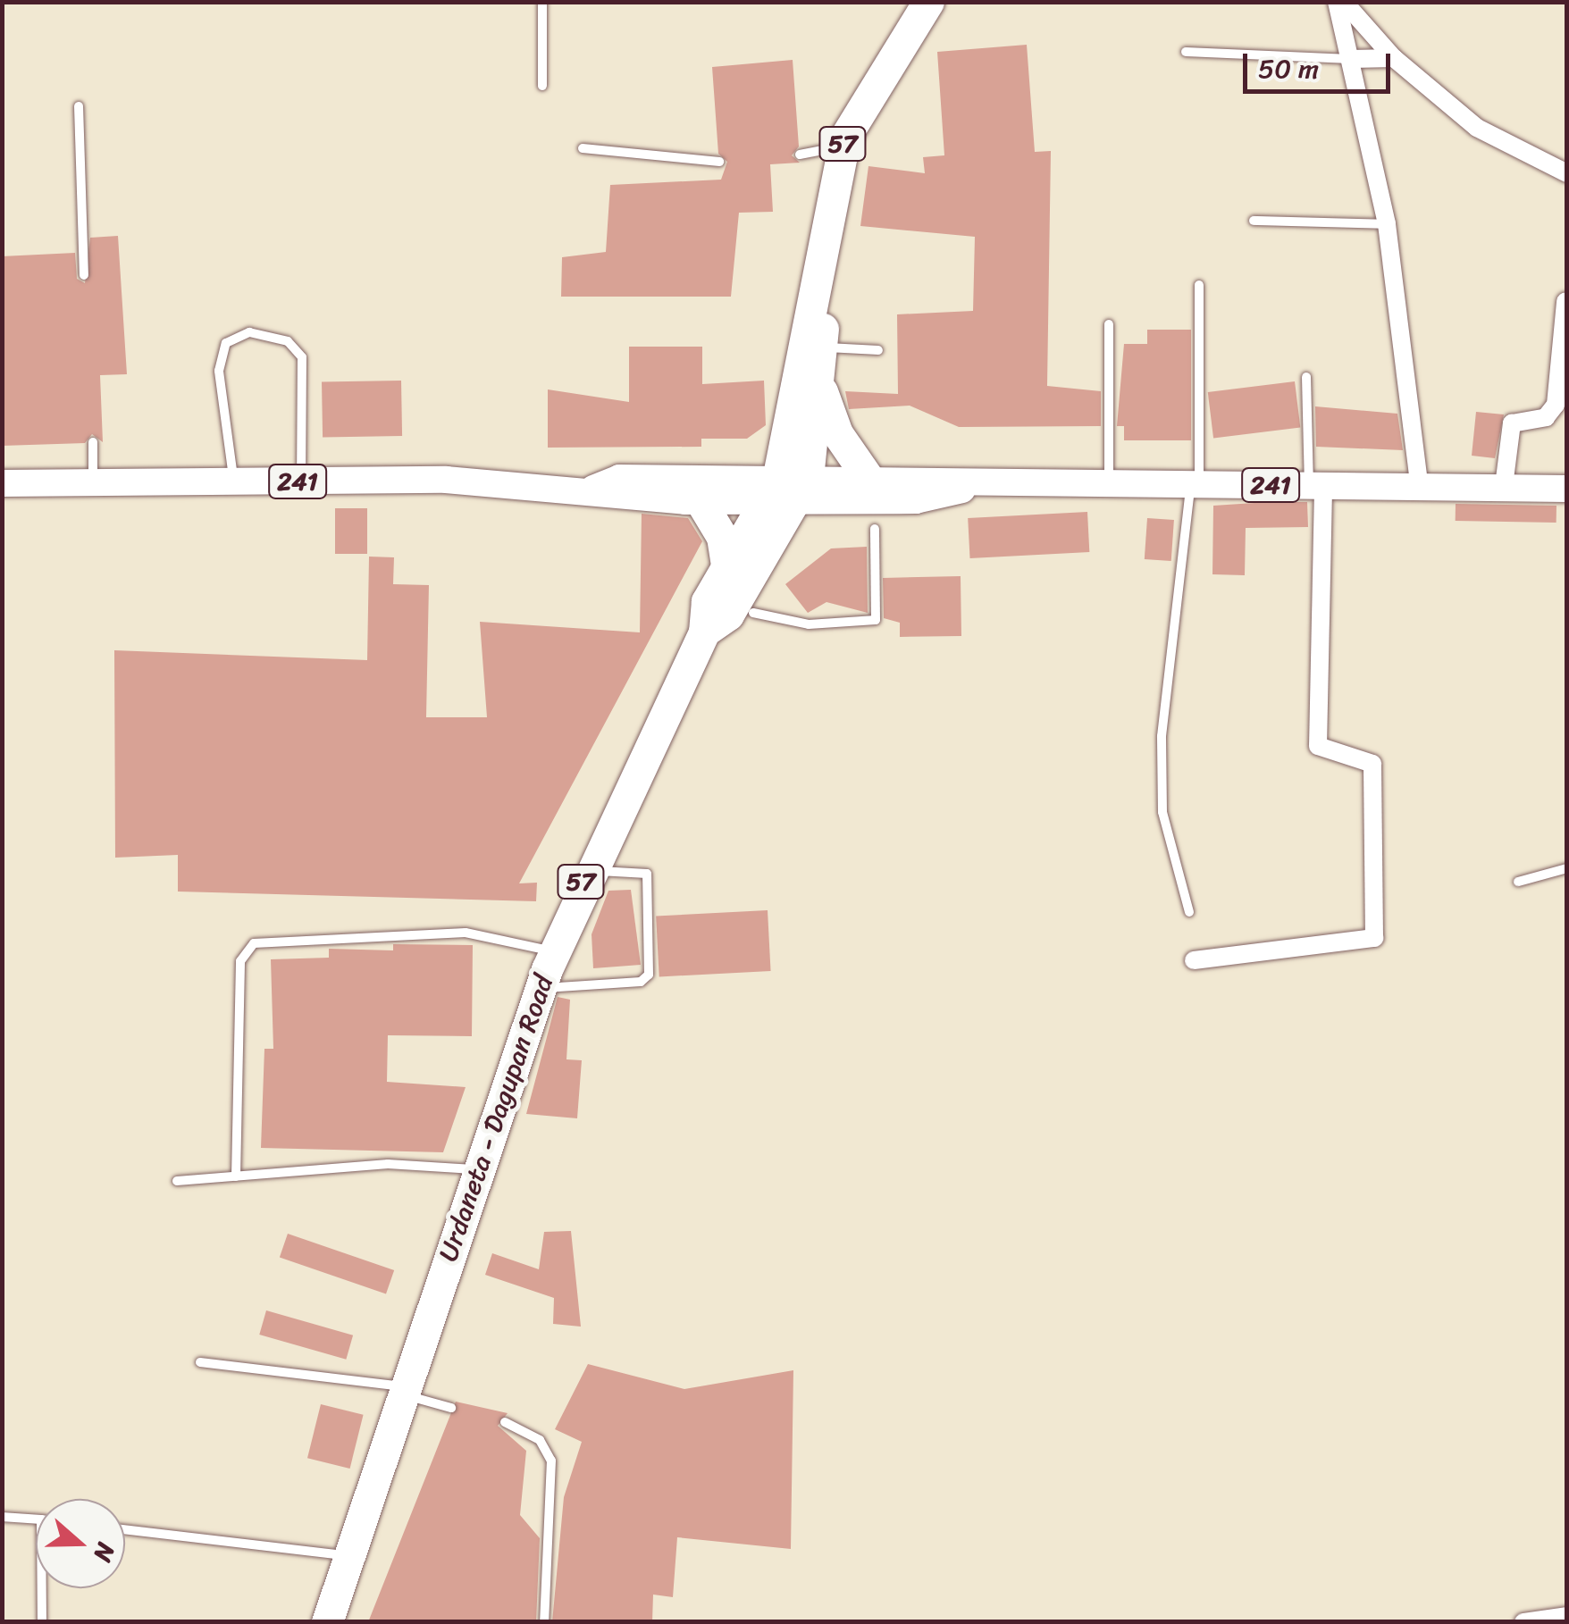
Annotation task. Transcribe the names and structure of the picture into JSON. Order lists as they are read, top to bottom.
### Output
{
  "streets": {
    "highway": ["57", "Urdaneta - Dagupan Road"],
    "main road": ["241"]
  },
  "crossings": [
    ["57", "241"],
    ["57", "Urdaneta - Dagupan Road"],
    ["241", "Urdaneta - Dagupan Road"]
  ],
  "scale_bar": "50 m",
  "north": "right"
}
